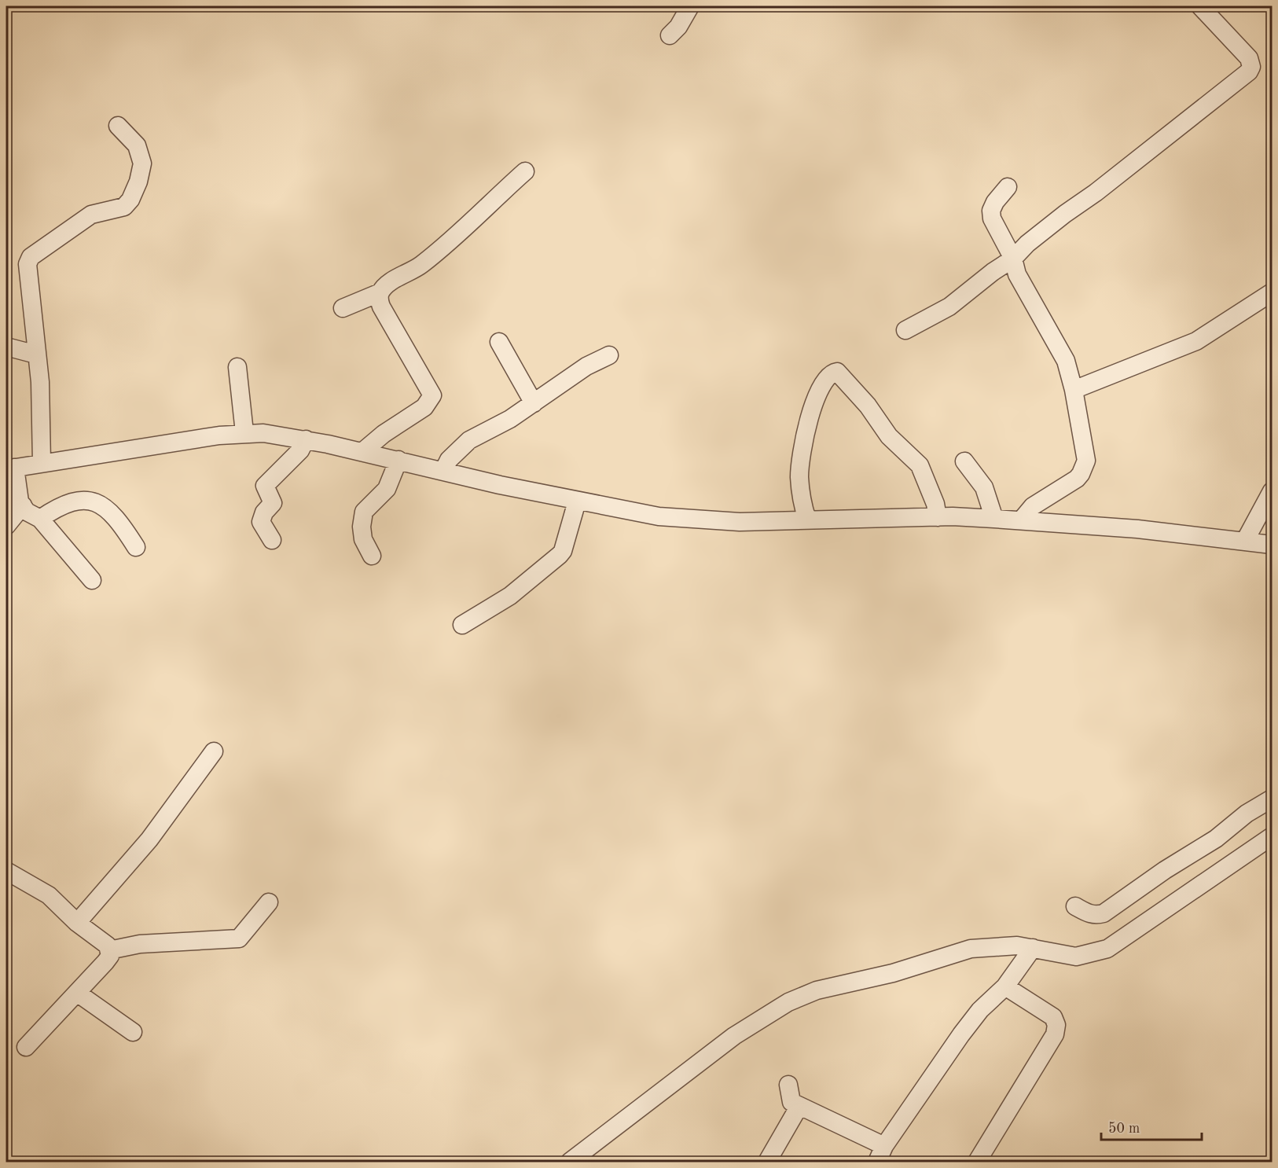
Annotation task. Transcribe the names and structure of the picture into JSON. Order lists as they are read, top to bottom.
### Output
{
  "scale_bar": "50 m"
}
